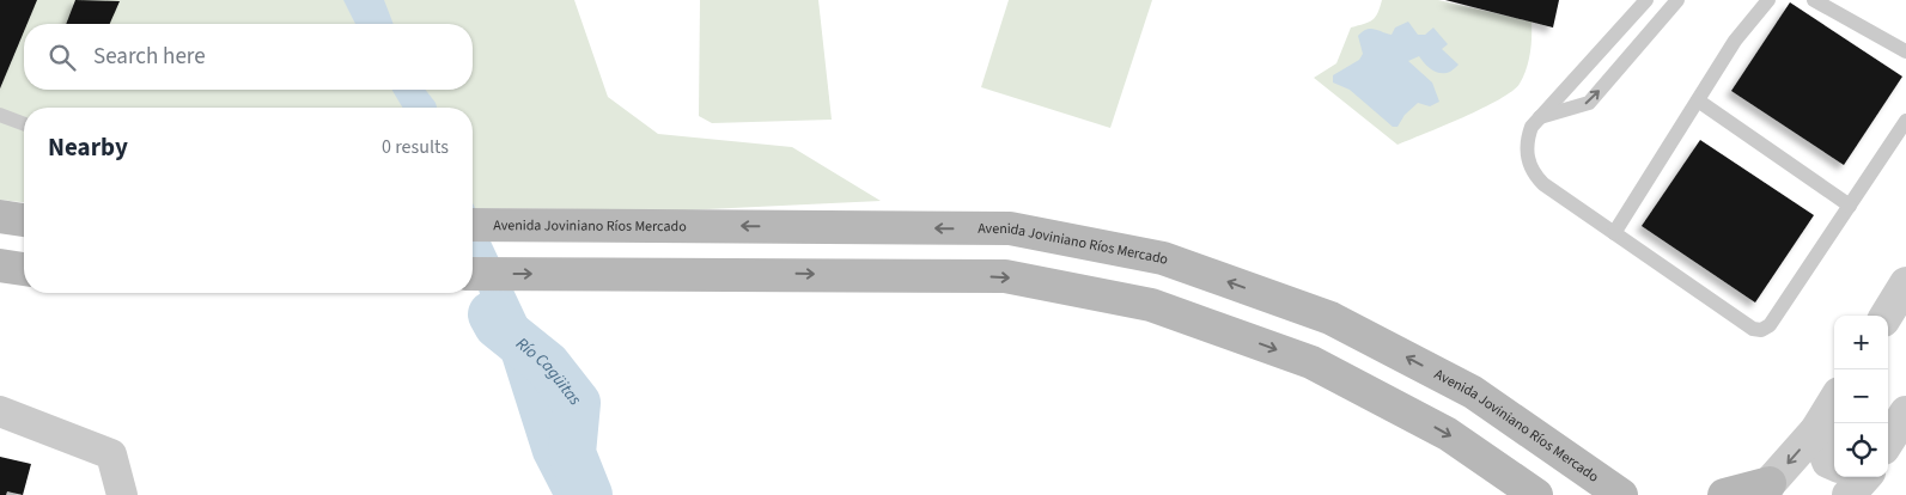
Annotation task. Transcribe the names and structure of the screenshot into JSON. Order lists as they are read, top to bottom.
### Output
{
  "streets": {
    "main road": ["Avenida Joviniano Ríos Mercado"]
  },
  "water": ["Río Cagüitas"],
  "page": {
    "search": "Search here",
    "heading": ["Nearby", "0 results"],
    "map_buttons": ["+", "−"]
  }
}
